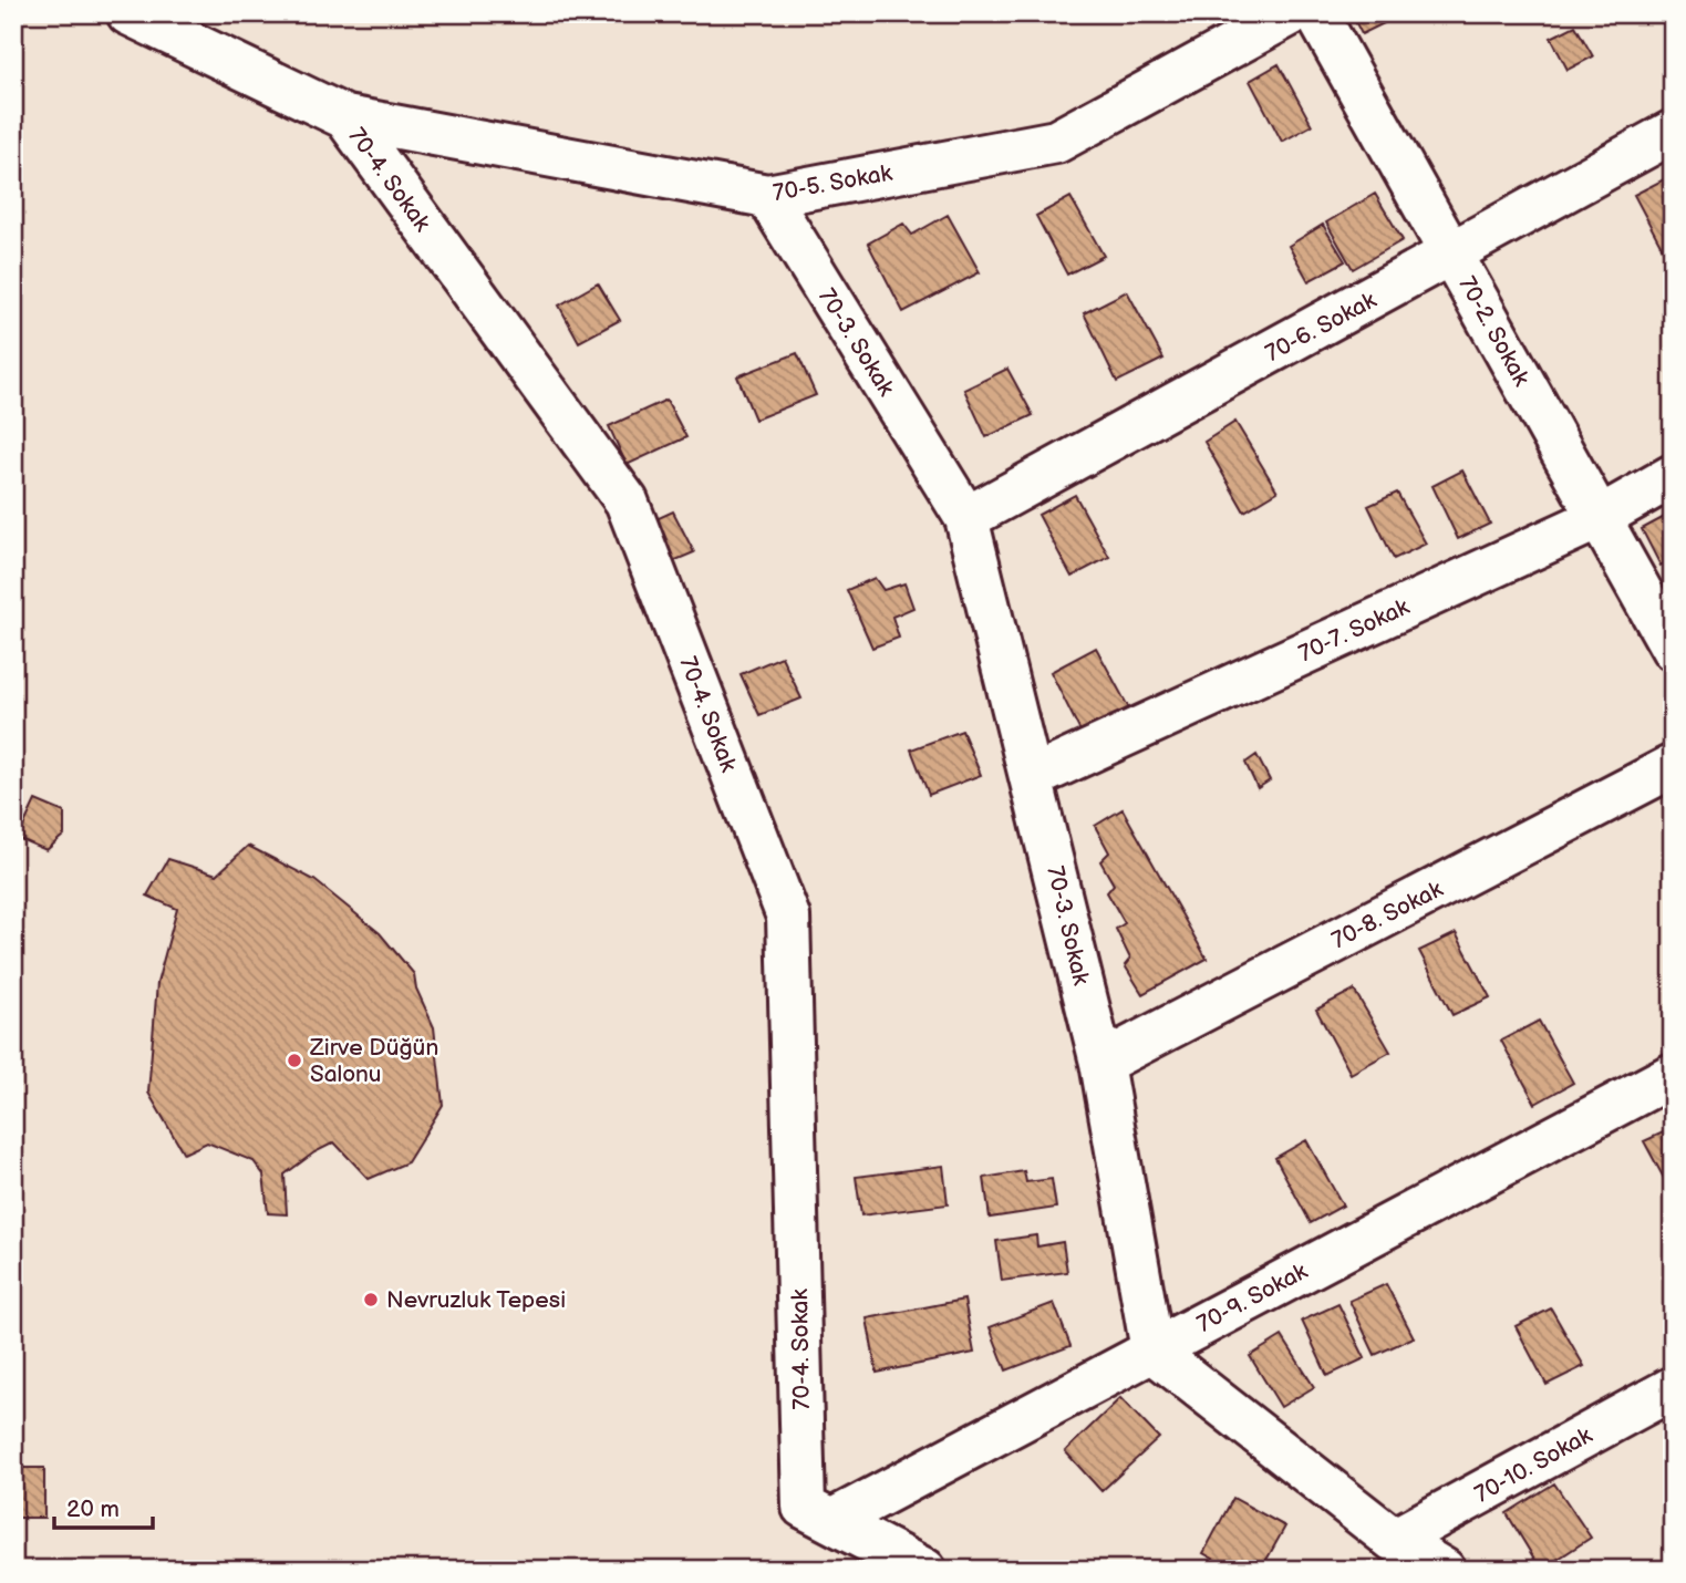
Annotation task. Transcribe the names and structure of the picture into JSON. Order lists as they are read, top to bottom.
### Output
{
  "streets": {
    "street": [
      "70-4. Sokak",
      "70-5. Sokak",
      "70-6. Sokak",
      "70-2. Sokak",
      "70-3. Sokak",
      "70-7. Sokak",
      "70-8. Sokak",
      "70-9. Sokak",
      "70-10. Sokak"
    ]
  },
  "crossings": [
    ["70-4. Sokak", "70-5. Sokak"],
    ["70-4. Sokak", "70-9. Sokak"],
    ["70-5. Sokak", "70-3. Sokak"],
    ["70-6. Sokak", "70-2. Sokak"],
    ["70-6. Sokak", "70-3. Sokak"],
    ["70-2. Sokak", "70-7. Sokak"],
    ["70-3. Sokak", "70-7. Sokak"],
    ["70-3. Sokak", "70-8. Sokak"],
    ["70-3. Sokak", "70-9. Sokak"]
  ],
  "places": ["Zirve Düğün Salonu", "Nevruzluk Tepesi"],
  "scale_bar": "20 m"
}
